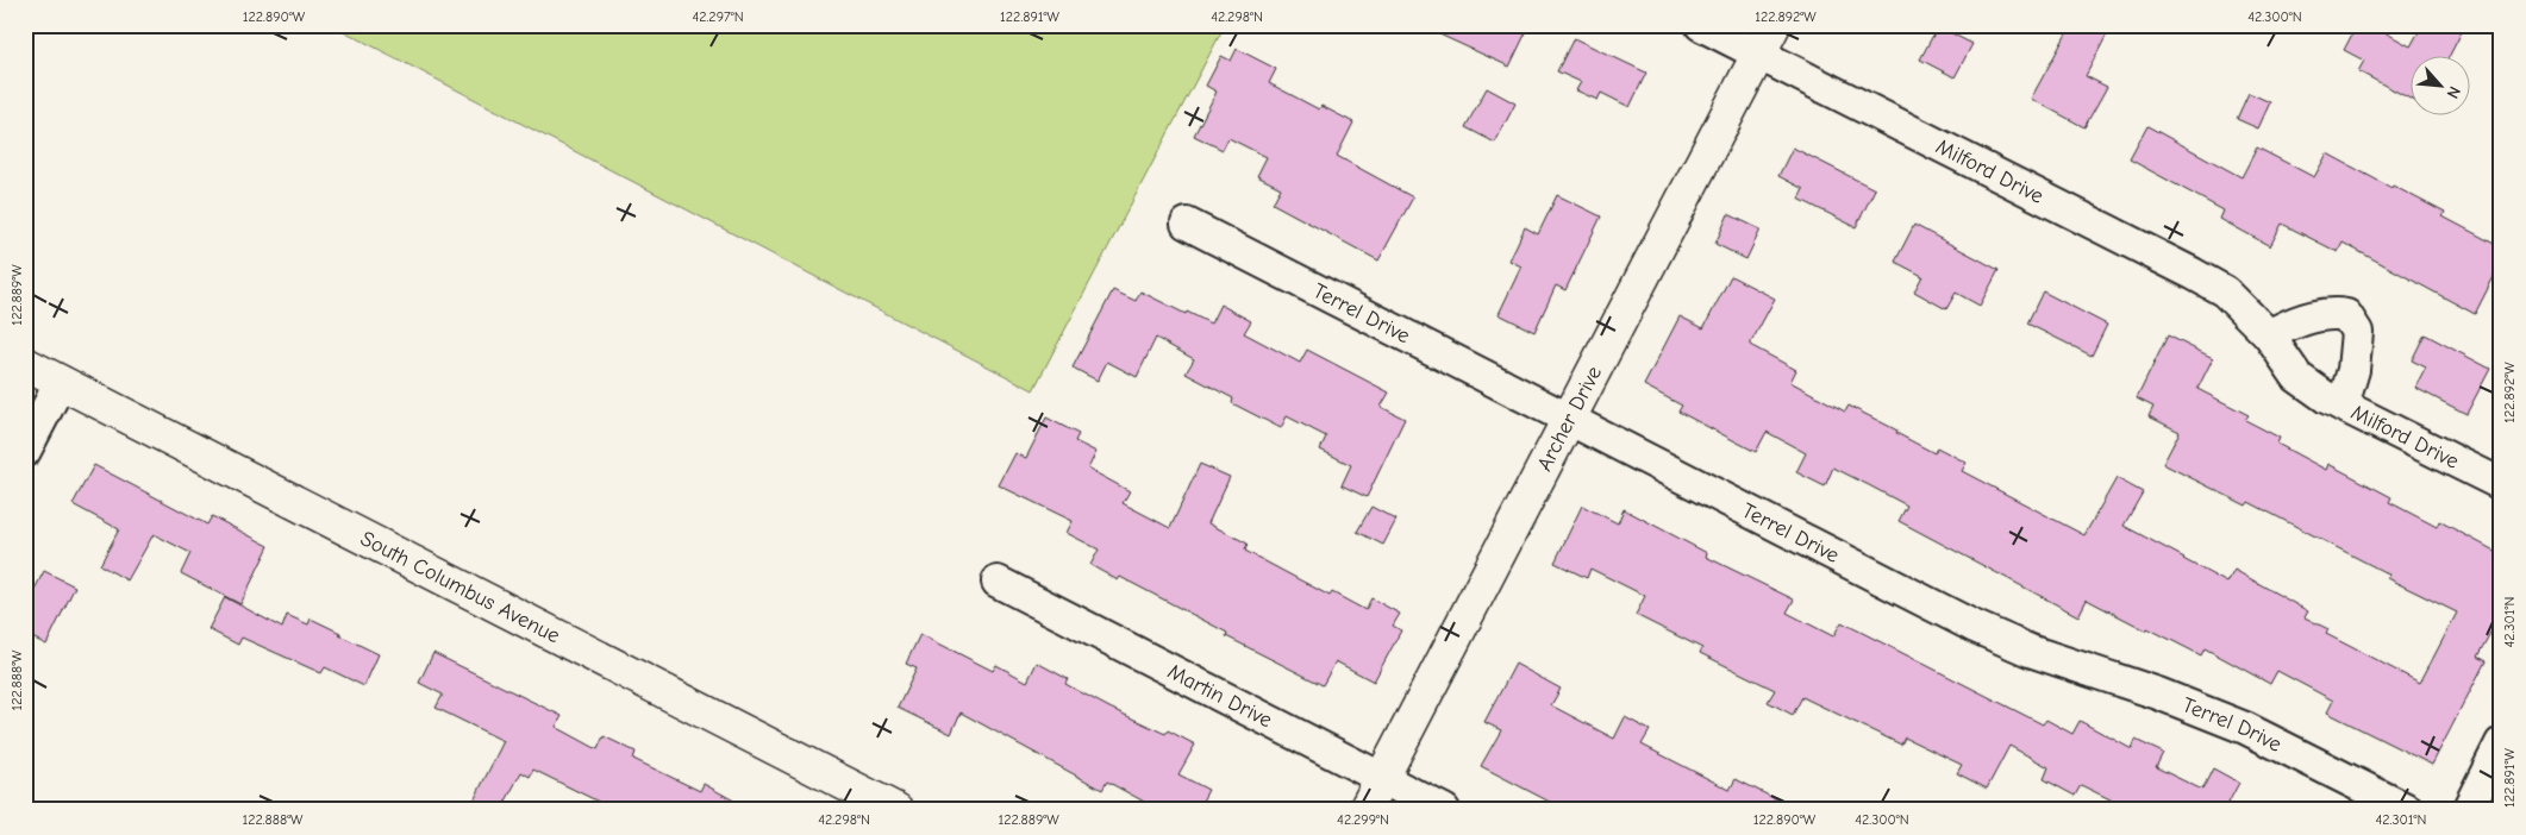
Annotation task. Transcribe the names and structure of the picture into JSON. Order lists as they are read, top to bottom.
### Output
{
  "streets": {
    "main road": ["Archer Drive", "South Columbus Avenue"],
    "street": ["Milford Drive", "Terrel Drive", "Martin Drive"]
  },
  "crossings": [
    ["Milford Drive", "Archer Drive"],
    ["Terrel Drive", "Archer Drive"],
    ["Archer Drive", "Martin Drive"]
  ],
  "north": "bottom right",
  "coordinates": [
    "122.890°W",
    "42.297°N",
    "122.891°W",
    "42.298°N",
    "122.892°W",
    "42.300°N",
    "122.889°W",
    "42.301°N",
    "122.888°W",
    "42.299°N"
  ]
}
